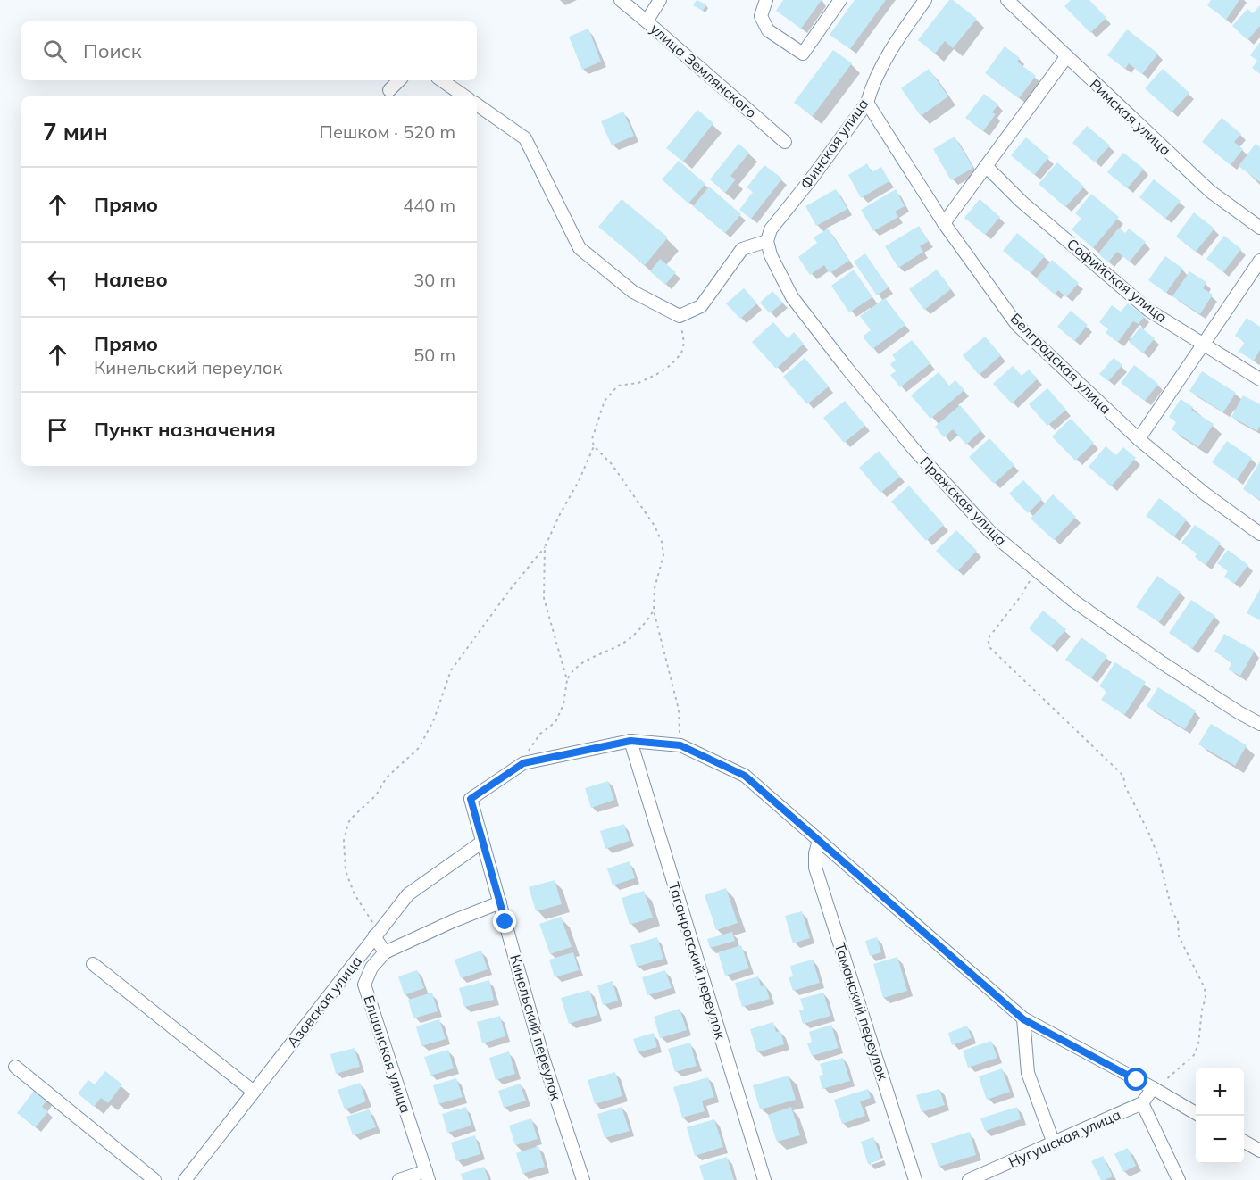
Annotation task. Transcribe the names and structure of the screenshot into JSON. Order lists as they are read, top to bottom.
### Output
{
  "streets": {
    "street": [
      "улица Землянского",
      "Римская улица",
      "Финская улица",
      "Софийская улица",
      "Белградская улица",
      "Пражская улица",
      "Таганрогский переулок",
      "Азовская улица",
      "Таманский переулок",
      "Кинельский переулок",
      "Елшанская улица",
      "Нугушская улица"
    ]
  },
  "crossings": [
    ["Финская улица", "Белградская улица"],
    ["Финская улица", "Пражская улица"],
    ["Азовская улица", "Кинельский переулок"]
  ],
  "page": {
    "search": "Поиск",
    "heading": ["7 мин", "Пешком · 520 m"],
    "list": [
      ["Прямо", "440 m"],
      ["Налево", "30 m"],
      ["Прямо", "Кинельский переулок", "50 m"],
      "Пункт назначения"
    ],
    "map_buttons": ["+", "−"]
  }
}
